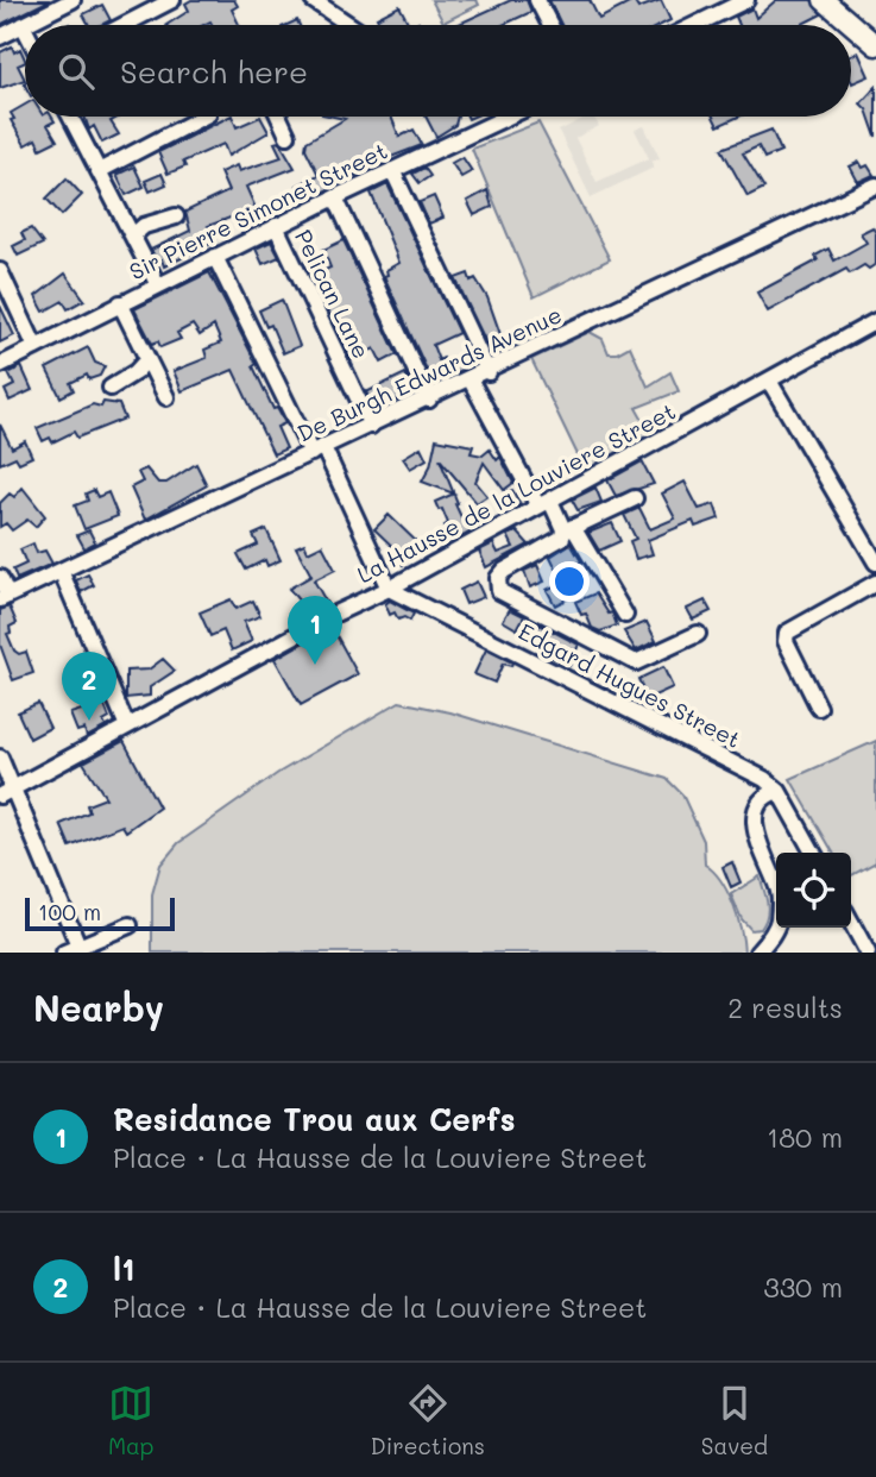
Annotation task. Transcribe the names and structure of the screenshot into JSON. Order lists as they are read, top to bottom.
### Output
{
  "streets": {
    "street": [
      "Sir Pierre Simonet Street",
      "Pelican Lane",
      "De Burgh Edwards Avenue",
      "La Hausse de la Louviere Street",
      "Edgard Hugues Street"
    ]
  },
  "crossings": [
    ["Sir Pierre Simonet Street", "Pelican Lane"],
    ["Pelican Lane", "De Burgh Edwards Avenue"],
    ["La Hausse de la Louviere Street", "Edgard Hugues Street"]
  ],
  "scale_bar": "100 m",
  "page": {
    "search": "Search here",
    "pins": ["1", "2"],
    "scale": "100 m",
    "heading": ["Nearby", "2 results"],
    "list": [
      {
        "mark": "1",
        "name": "Residance Trou aux Cerfs",
        "note": "Place · La Hausse de la Louviere Street",
        "value": "180 m"
      },
      {
        "mark": "2",
        "name": "l1",
        "note": "Place · La Hausse de la Louviere Street",
        "value": "330 m"
      }
    ],
    "nav": ["Map", "Directions", "Saved"]
  }
}
